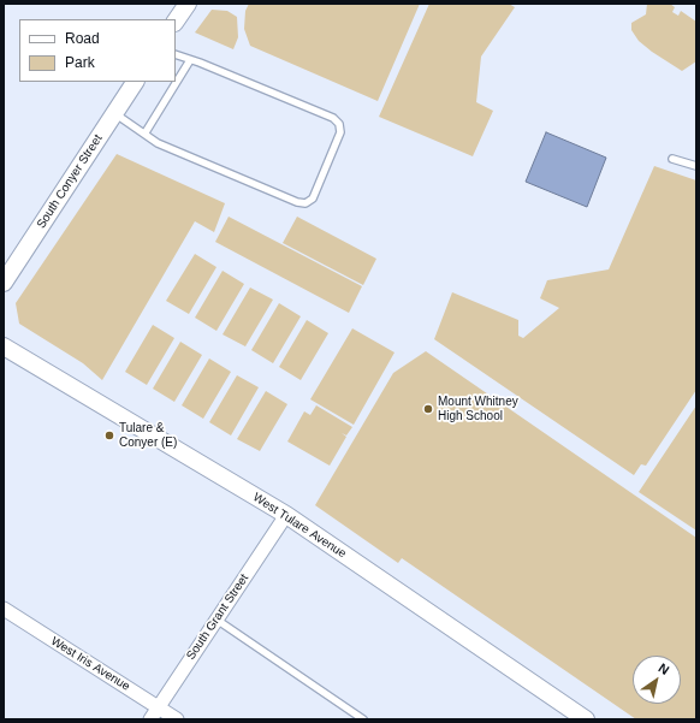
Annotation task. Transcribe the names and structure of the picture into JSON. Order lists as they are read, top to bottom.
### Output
{
  "streets": {
    "street": [
      "South Conyer Street",
      "West Tulare Avenue",
      "South Grant Street",
      "West Iris Avenue"
    ]
  },
  "crossings": [
    ["West Tulare Avenue", "South Grant Street"],
    ["South Grant Street", "West Iris Avenue"]
  ],
  "places": ["Mount Whitney High School", "Tulare & Conyer (E)"],
  "legend": ["Road", "Park"],
  "north": "top right"
}
